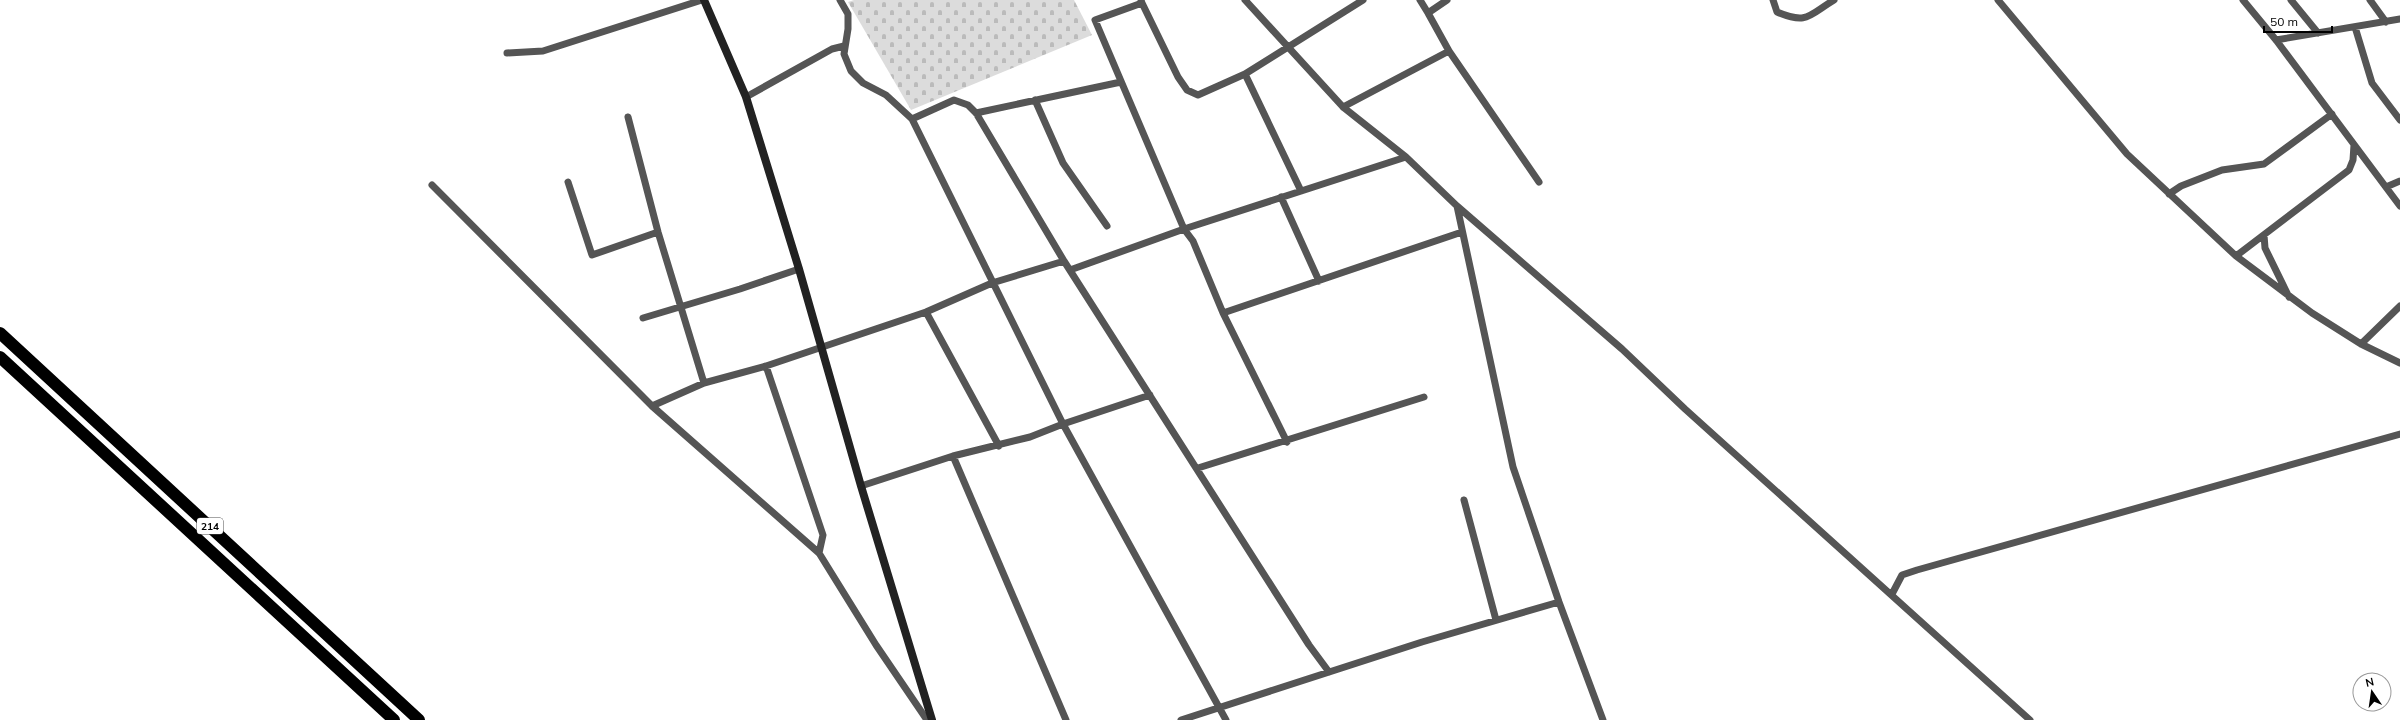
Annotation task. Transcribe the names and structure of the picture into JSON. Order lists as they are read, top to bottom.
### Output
{
  "streets": {
    "highway": ["214"]
  },
  "scale_bar": "50 m",
  "north": "top"
}
